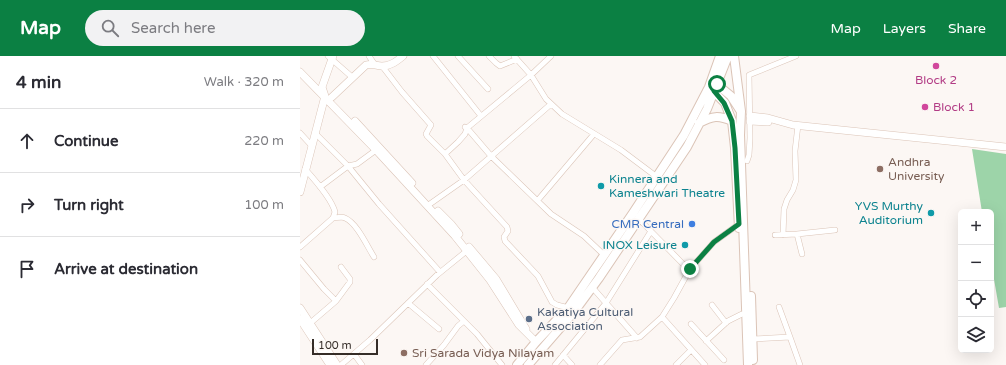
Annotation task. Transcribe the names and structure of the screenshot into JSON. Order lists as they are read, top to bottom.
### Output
{
  "places": [
    "Block 2",
    "Block 1",
    "Andhra University",
    "Kinnera and Kameshwari Theatre",
    "YVS Murthy Auditorium",
    "CMR Central",
    "INOX Leisure",
    "Kakatiya Cultural Association",
    "Sri Sarada Vidya Nilayam"
  ],
  "scale_bar": "100 m",
  "page": {
    "header": "Map",
    "search": "Search here",
    "nav": ["Map", "Layers", "Share"],
    "heading": ["4 min", "Walk · 320 m"],
    "list": [
      ["Continue", "220 m"],
      ["Turn right", "100 m"],
      "Arrive at destination"
    ],
    "map_buttons": ["+", "−"],
    "scale": "100 m"
  }
}
